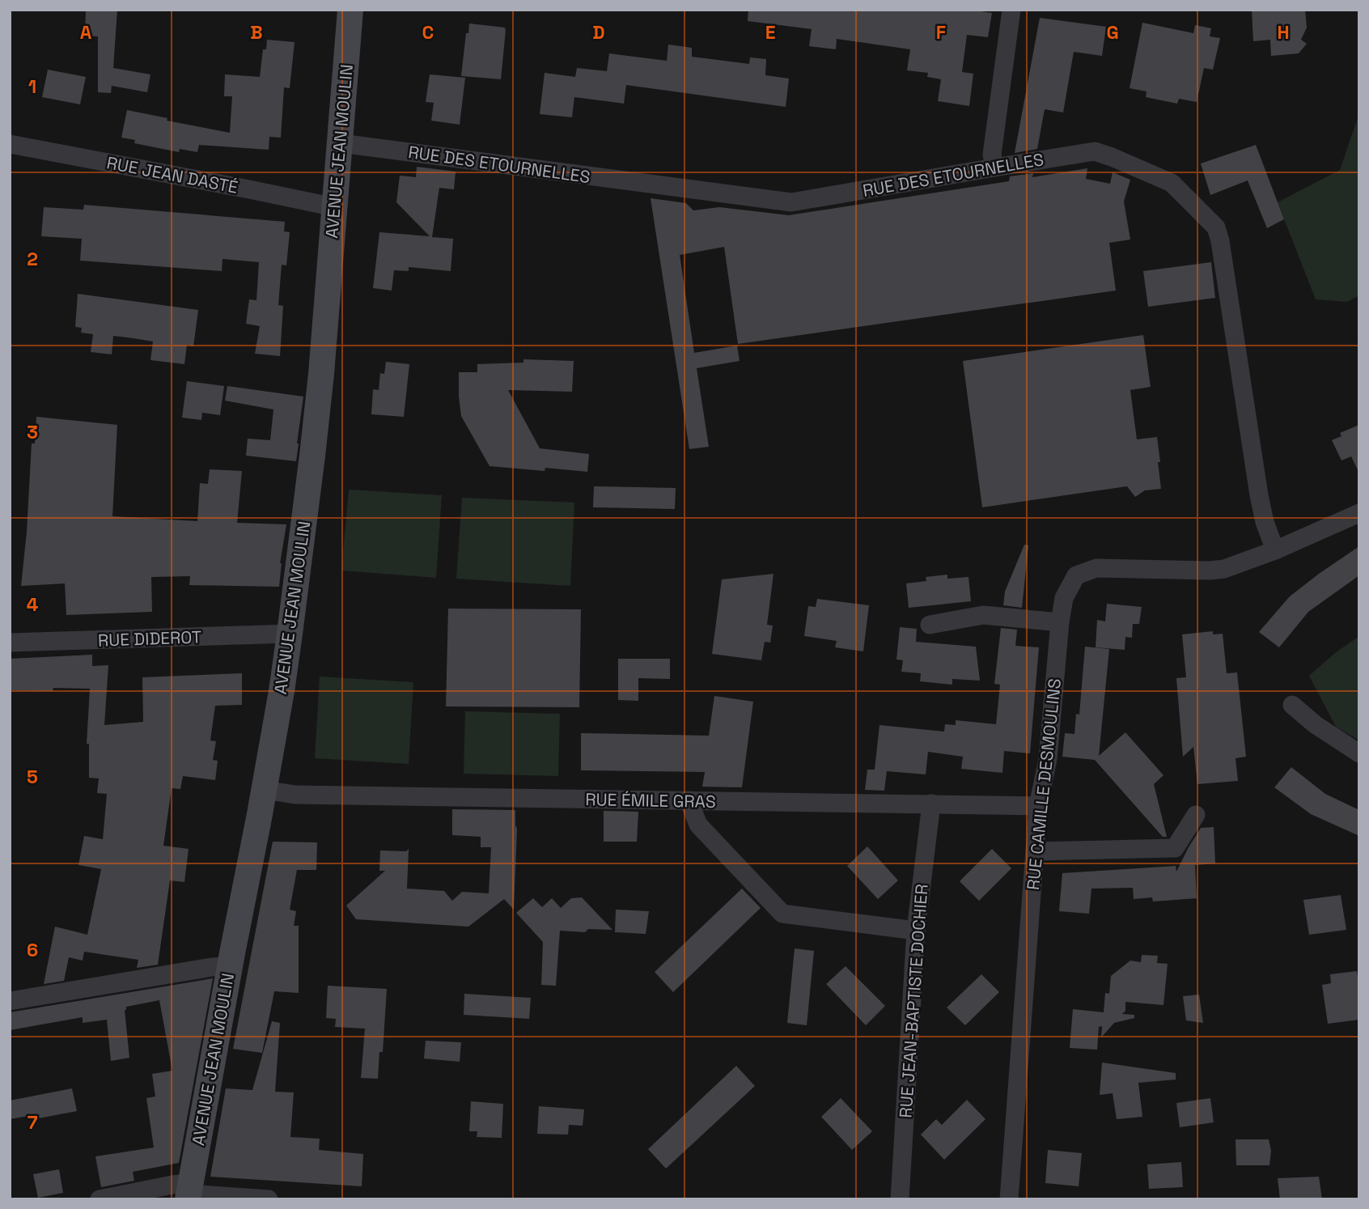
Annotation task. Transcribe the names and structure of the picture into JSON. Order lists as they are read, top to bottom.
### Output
{
  "streets": {
    "main road": ["AVENUE JEAN MOULIN"],
    "street": [
      "RUE DES ETOURNELLES",
      "RUE JEAN DASTÉ",
      "RUE DIDEROT",
      "RUE CAMILLE DESMOULINS",
      "RUE ÉMILE GRAS",
      "RUE JEAN-BAPTISTE DOCHIER"
    ]
  },
  "crossings": [
    ["AVENUE JEAN MOULIN", "RUE DES ETOURNELLES"],
    ["AVENUE JEAN MOULIN", "RUE JEAN DASTÉ"],
    ["AVENUE JEAN MOULIN", "RUE DIDEROT"],
    ["AVENUE JEAN MOULIN", "RUE ÉMILE GRAS"],
    ["RUE DES ETOURNELLES", "RUE CAMILLE DESMOULINS"],
    ["RUE CAMILLE DESMOULINS", "RUE ÉMILE GRAS"],
    ["RUE ÉMILE GRAS", "RUE JEAN-BAPTISTE DOCHIER"]
  ],
  "grid": {
    "columns": [
      "A",
      "B",
      "C",
      "D",
      "E",
      "F",
      "G",
      "H"
    ],
    "rows": [
      "1",
      "2",
      "3",
      "4",
      "5",
      "6",
      "7"
    ]
  }
}
